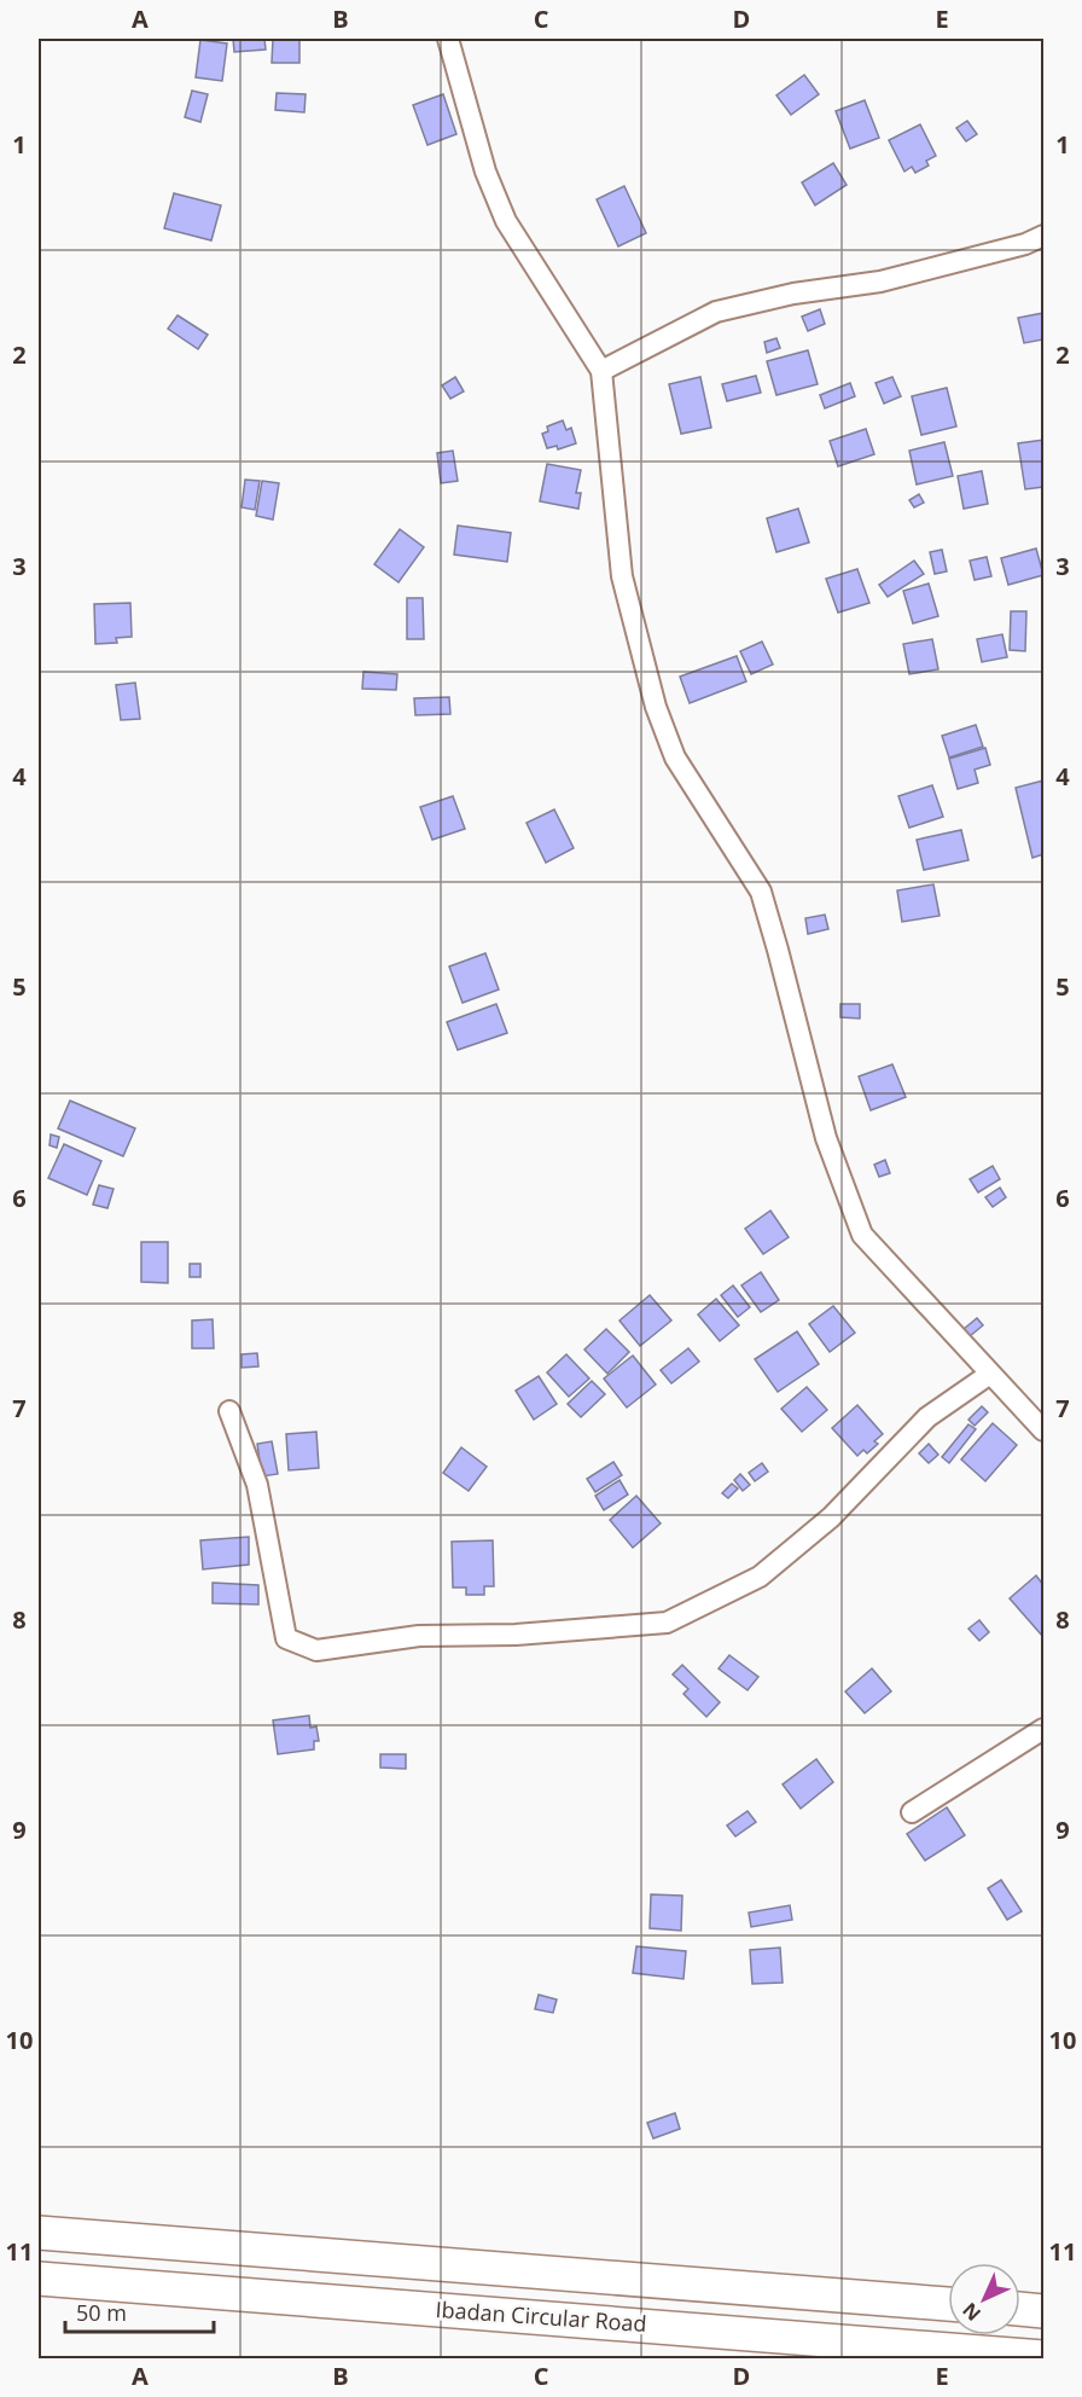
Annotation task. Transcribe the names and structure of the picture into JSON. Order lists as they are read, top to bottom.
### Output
{
  "streets": {
    "highway": ["Ibadan Circular Road"]
  },
  "scale_bar": "50 m",
  "north": "bottom left",
  "grid": {
    "columns": [
      "A",
      "B",
      "C",
      "D",
      "E"
    ],
    "rows": [
      "1",
      "2",
      "3",
      "4",
      "5",
      "6",
      "7",
      "8",
      "9",
      "10",
      "11"
    ]
  }
}
